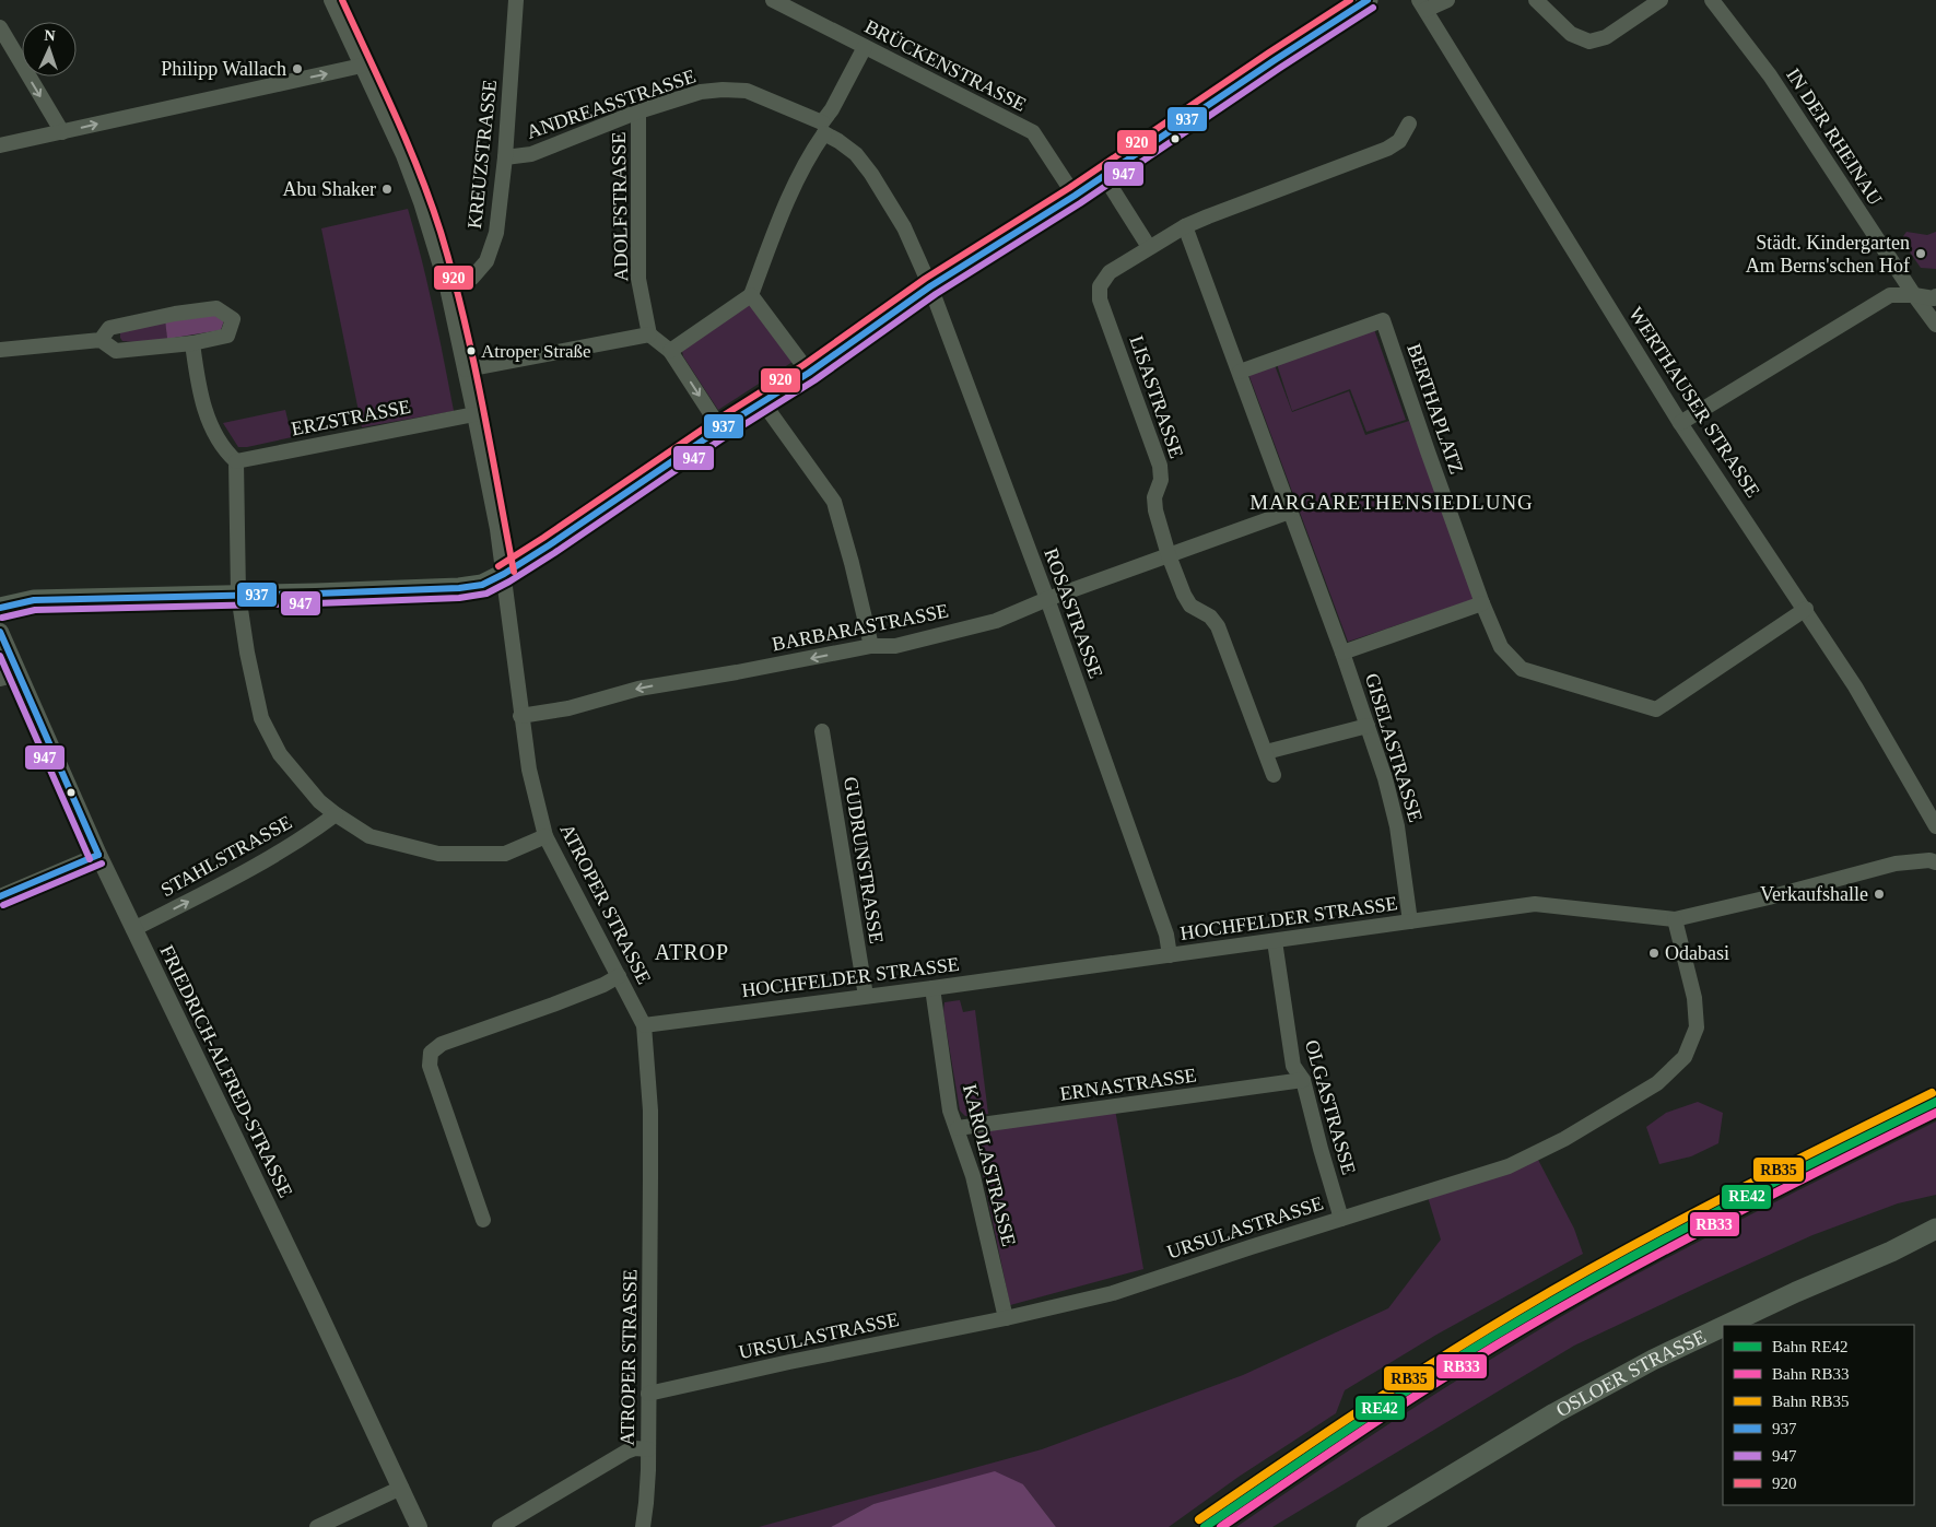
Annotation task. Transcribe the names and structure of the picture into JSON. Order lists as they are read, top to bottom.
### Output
{
  "streets": {
    "main road": ["OSLOER STRASSE"],
    "street": [
      "BRÜCKENSTRASSE",
      "ANDREASSTRASSE",
      "IN DER RHEINAU",
      "KREUZSTRASSE",
      "ADOLFSTRASSE",
      "LISASTRASSE",
      "WERTHAUSER STRASSE",
      "BERTHAPLATZ",
      "ERZSTRASSE",
      "ROSASTRASSE",
      "BARBARASTRASSE",
      "GISELASTRASSE",
      "STAHLSTRASSE",
      "GUDRUNSTRASSE",
      "ATROPER STRASSE",
      "HOCHFELDER STRASSE",
      "FRIEDRICH-ALFRED-STRASSE",
      "ERNASTRASSE",
      "OLGASTRASSE",
      "KAROLASTRASSE",
      "URSULASTRASSE"
    ]
  },
  "crossings": [
    ["ANDREASSTRASSE", "KREUZSTRASSE"],
    ["ANDREASSTRASSE", "ADOLFSTRASSE"],
    ["ANDREASSTRASSE", "ROSASTRASSE"],
    ["KREUZSTRASSE", "ATROPER STRASSE"],
    ["LISASTRASSE", "BARBARASTRASSE"],
    ["ERZSTRASSE", "ATROPER STRASSE"],
    ["ROSASTRASSE", "BARBARASTRASSE"],
    ["ROSASTRASSE", "HOCHFELDER STRASSE"],
    ["BARBARASTRASSE", "ATROPER STRASSE"],
    ["GISELASTRASSE", "HOCHFELDER STRASSE"],
    ["STAHLSTRASSE", "FRIEDRICH-ALFRED-STRASSE"],
    ["GUDRUNSTRASSE", "HOCHFELDER STRASSE"],
    ["ATROPER STRASSE", "HOCHFELDER STRASSE"],
    ["ATROPER STRASSE", "URSULASTRASSE"],
    ["HOCHFELDER STRASSE", "OLGASTRASSE"],
    ["HOCHFELDER STRASSE", "KAROLASTRASSE"],
    ["HOCHFELDER STRASSE", "URSULASTRASSE"],
    ["ERNASTRASSE", "OLGASTRASSE"],
    ["ERNASTRASSE", "KAROLASTRASSE"],
    ["OLGASTRASSE", "URSULASTRASSE"],
    ["KAROLASTRASSE", "URSULASTRASSE"]
  ],
  "one_way": ["BARBARASTRASSE", "STAHLSTRASSE"],
  "districts": ["MARGARETHENSIEDLUNG", "ATROP"],
  "places": [
    "Philipp Wallach",
    "Abu Shaker",
    "Städt. Kindergarten Am Berns'schen Hof",
    "Atroper Straße",
    "Verkaufshalle",
    "Odabasi"
  ],
  "lines": [
    "transit line 937",
    "transit line 920",
    "transit line 947",
    "rail line RB35",
    "rail line RE42",
    "rail line RB33"
  ],
  "legend": [
    "Bahn RE42",
    "Bahn RB33",
    "Bahn RB35",
    "937",
    "947",
    "920"
  ],
  "north": "top"
}
